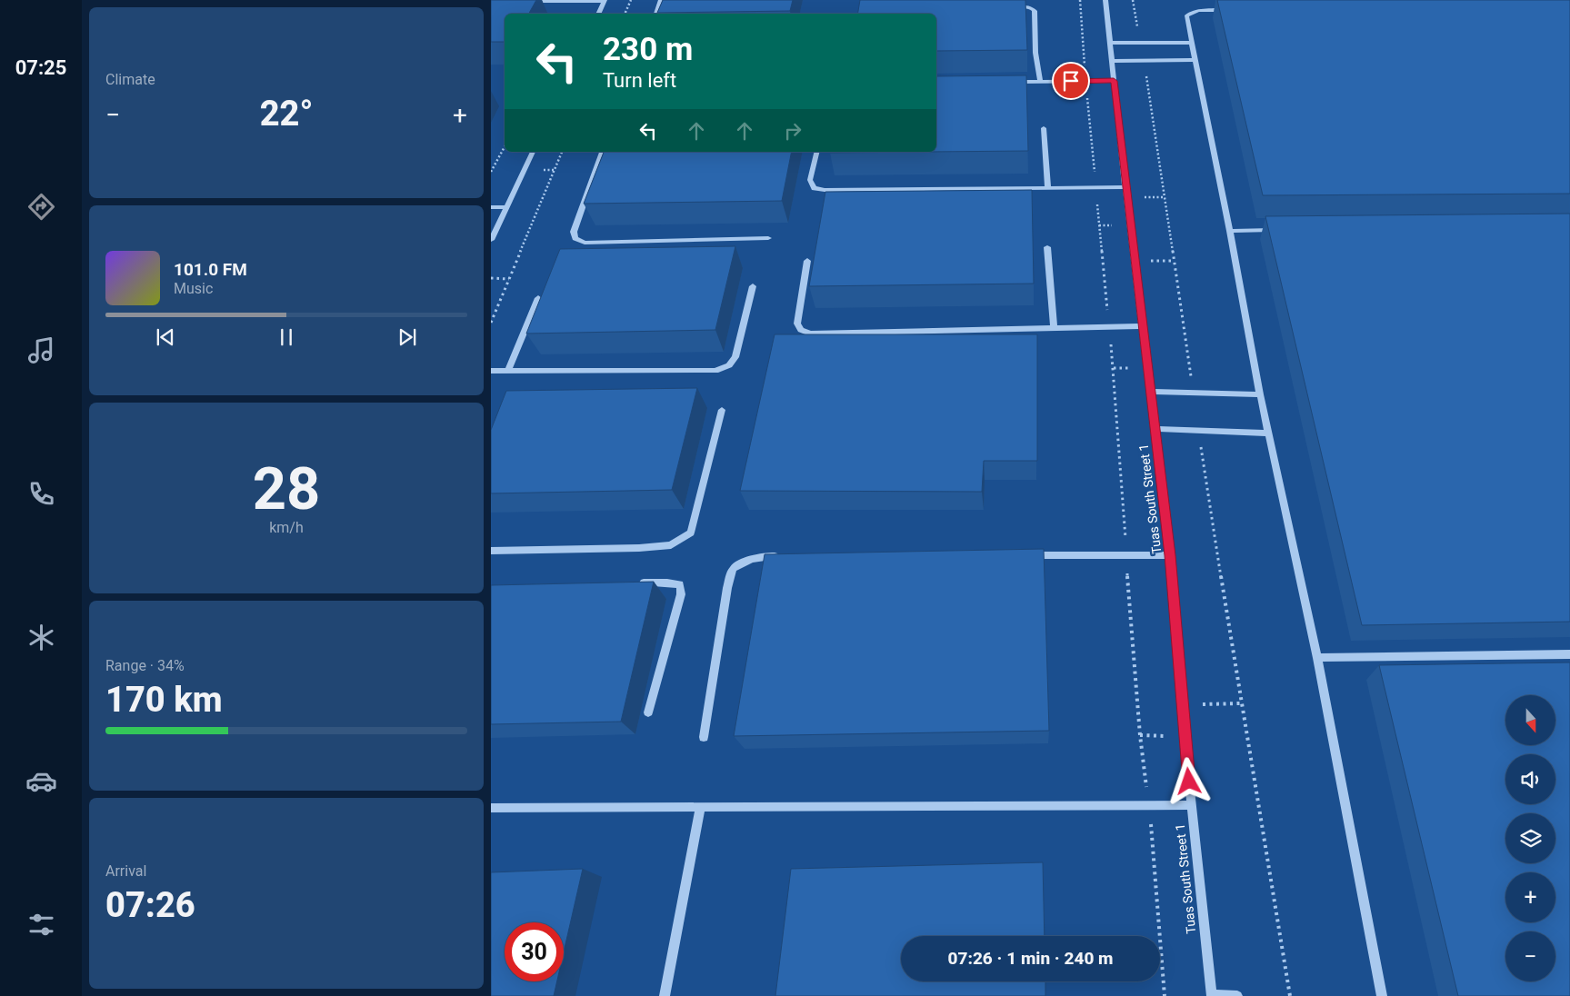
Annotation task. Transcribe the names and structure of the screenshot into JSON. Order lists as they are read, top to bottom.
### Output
{
  "streets": {
    "street": ["Tuas South Street 1"]
  },
  "north": "bottom",
  "page": {
    "tabs": "07:25",
    "tile": [
      "Climate",
      ["28", "km/h"],
      ["Range · 34%", "170 km"],
      ["Arrival", "07:26"]
    ],
    "turn": ["230 m", "Turn left"],
    "heat": ["−", "22°", "+"],
    "song": ["101.0 FM", "Music"],
    "map_buttons": ["+", "−"],
    "limit": "30",
    "trip": "07:26 · 1 min · 240 m"
  }
}
